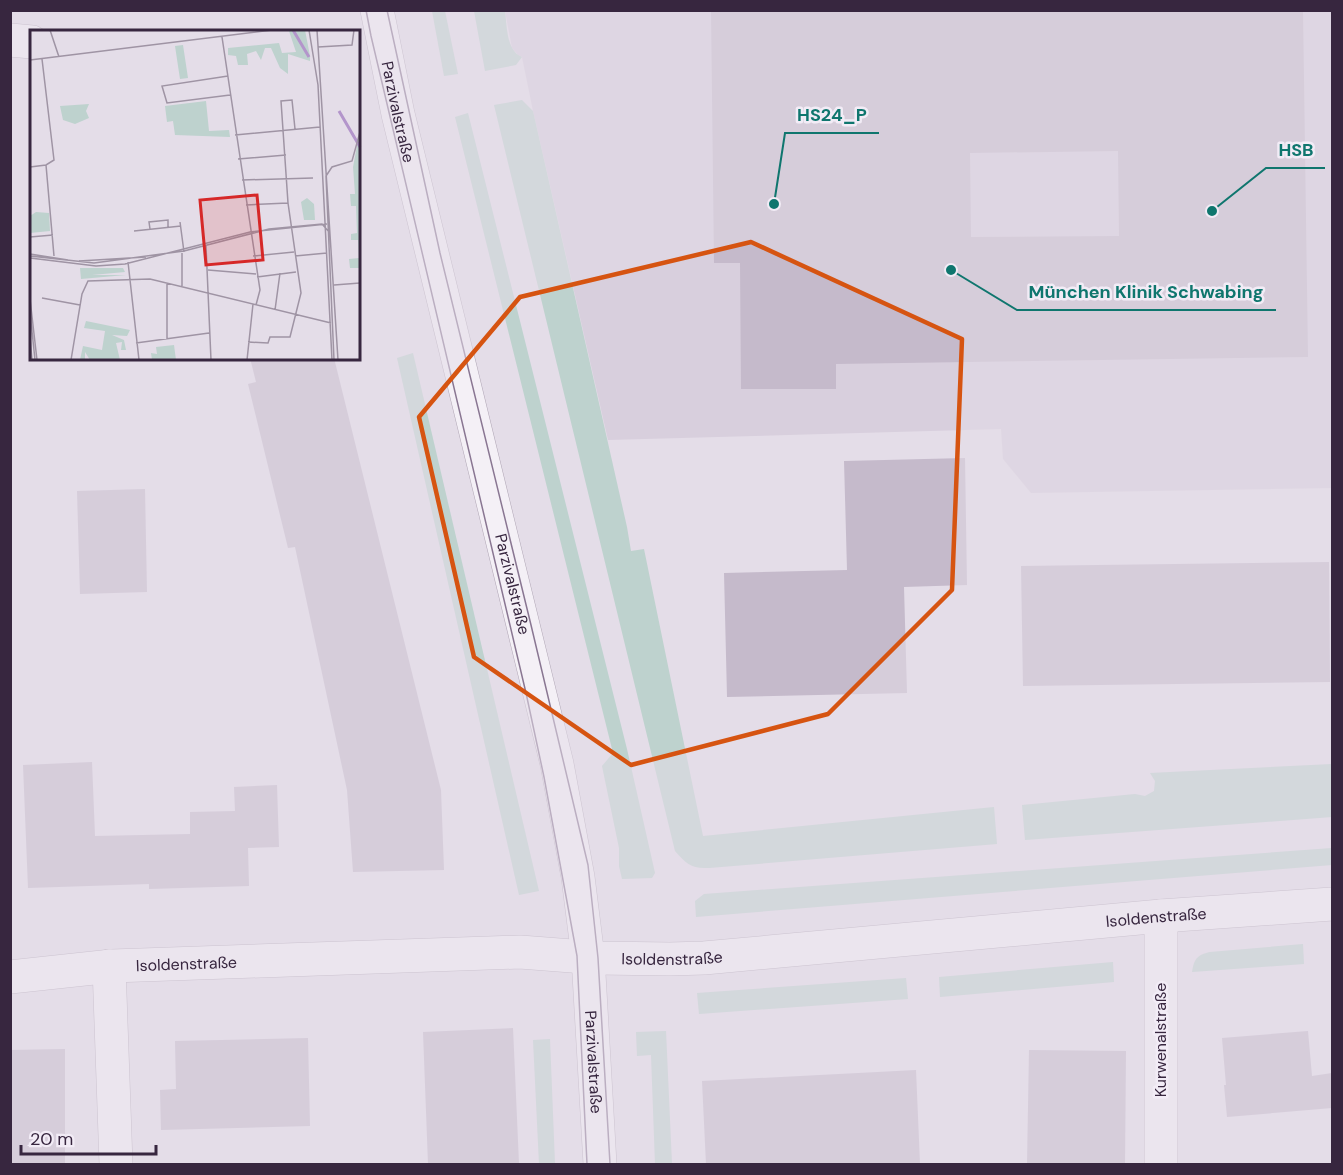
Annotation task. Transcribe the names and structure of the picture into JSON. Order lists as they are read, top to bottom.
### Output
{
  "streets": {
    "street": ["Parzivalstraße", "Isoldenstraße", "Kurwenalstraße"]
  },
  "crossings": [
    ["Parzivalstraße", "Isoldenstraße"],
    ["Isoldenstraße", "Kurwenalstraße"]
  ],
  "places": ["HS24_P", "HSB", "München Klinik Schwabing"],
  "scale_bar": "20 m"
}
